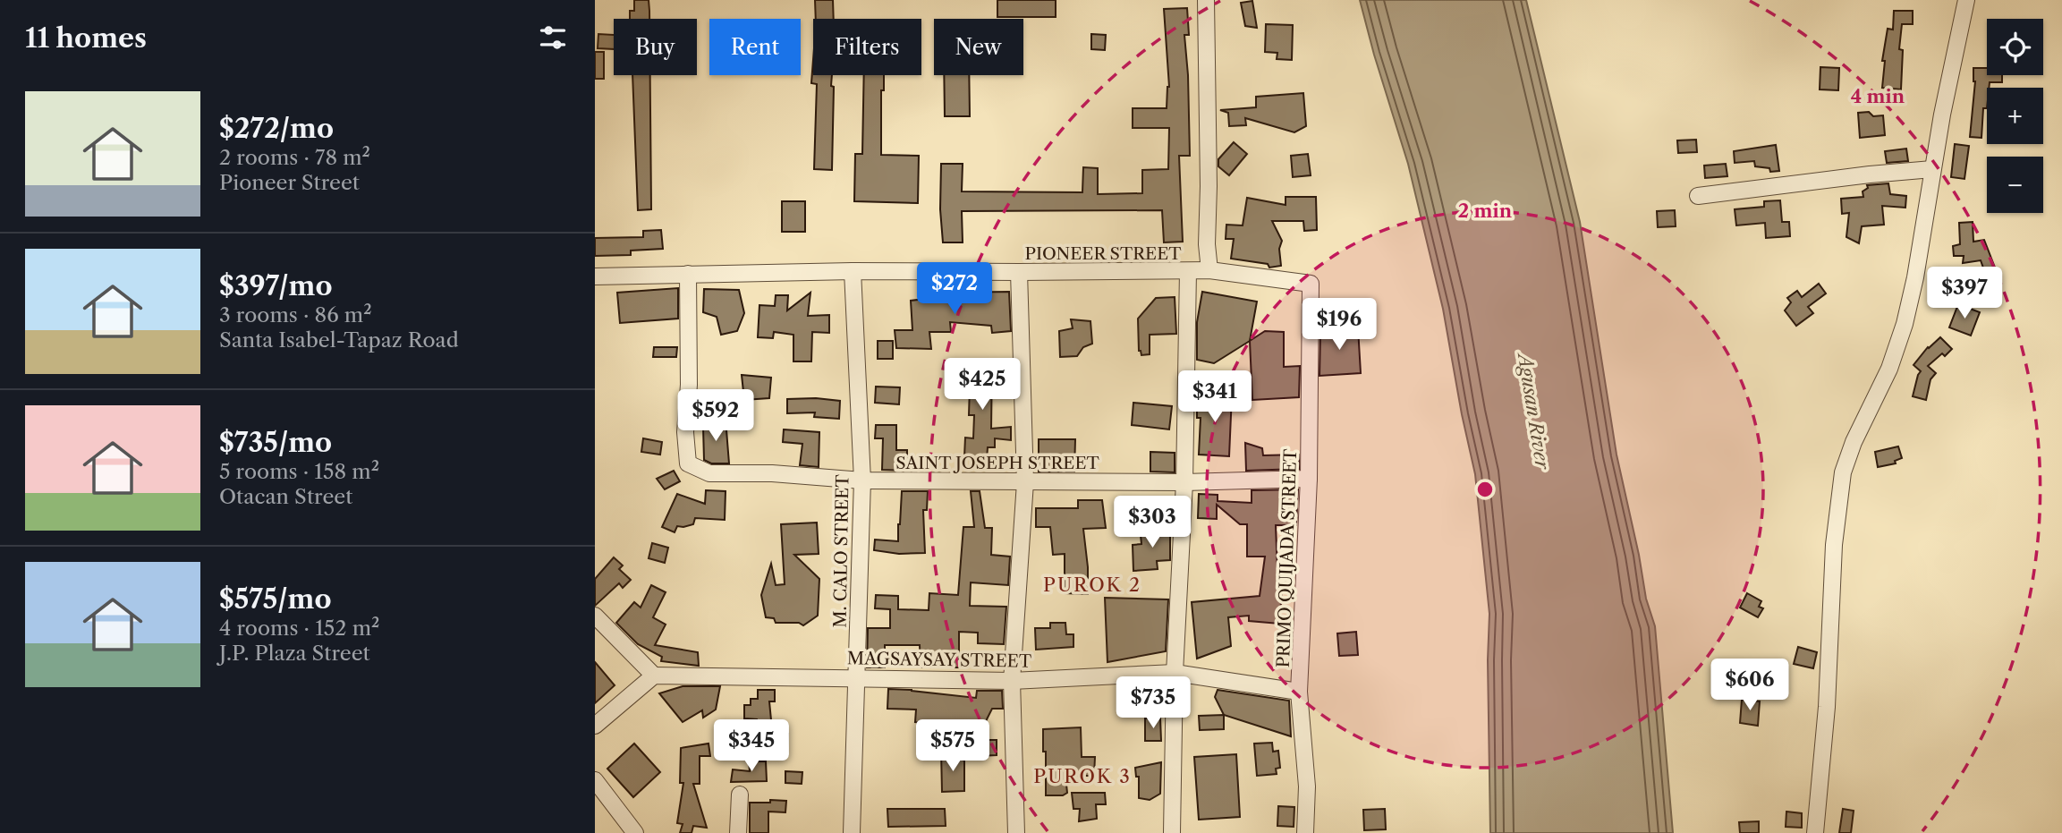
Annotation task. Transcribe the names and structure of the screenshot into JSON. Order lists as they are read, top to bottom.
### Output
{
  "streets": {
    "street": [
      "PIONEER STREET",
      "SAINT JOSEPH STREET",
      "M. CALO STREET",
      "PRIMO QUIJADA STREET",
      "MAGSAYSAY STREET"
    ]
  },
  "crossings": [
    ["PIONEER STREET", "SAINT JOSEPH STREET"],
    ["PIONEER STREET", "M. CALO STREET"],
    ["PIONEER STREET", "PRIMO QUIJADA STREET"],
    ["SAINT JOSEPH STREET", "M. CALO STREET"],
    ["SAINT JOSEPH STREET", "PRIMO QUIJADA STREET"],
    ["M. CALO STREET", "MAGSAYSAY STREET"],
    ["PRIMO QUIJADA STREET", "MAGSAYSAY STREET"]
  ],
  "districts": ["PUROK 2", "PUROK 3"],
  "water": ["Agusan River"],
  "page": {
    "heading": "11 homes",
    "map_buttons": ["+", "−"],
    "chip": [
      "Buy",
      "Rent",
      "Filters",
      "New"
    ],
    "list": [
      {
        "name": "$272/mo",
        "note": "2 rooms · 78 m² · Pioneer Street"
      },
      {
        "name": "$397/mo",
        "note": "3 rooms · 86 m² · Santa Isabel-Tapaz Road"
      },
      {
        "name": "$735/mo",
        "note": "5 rooms · 158 m² · Otacan Street"
      },
      {
        "name": "$575/mo",
        "note": "4 rooms · 152 m² · J.P. Plaza Street"
      }
    ],
    "price": [
      "$272",
      "$397",
      "$196",
      "$425",
      "$341",
      "$592",
      "$303",
      "$606",
      "$735",
      "$345",
      "$575"
    ]
  },
  "rings": ["4 min", "2 min"]
}
